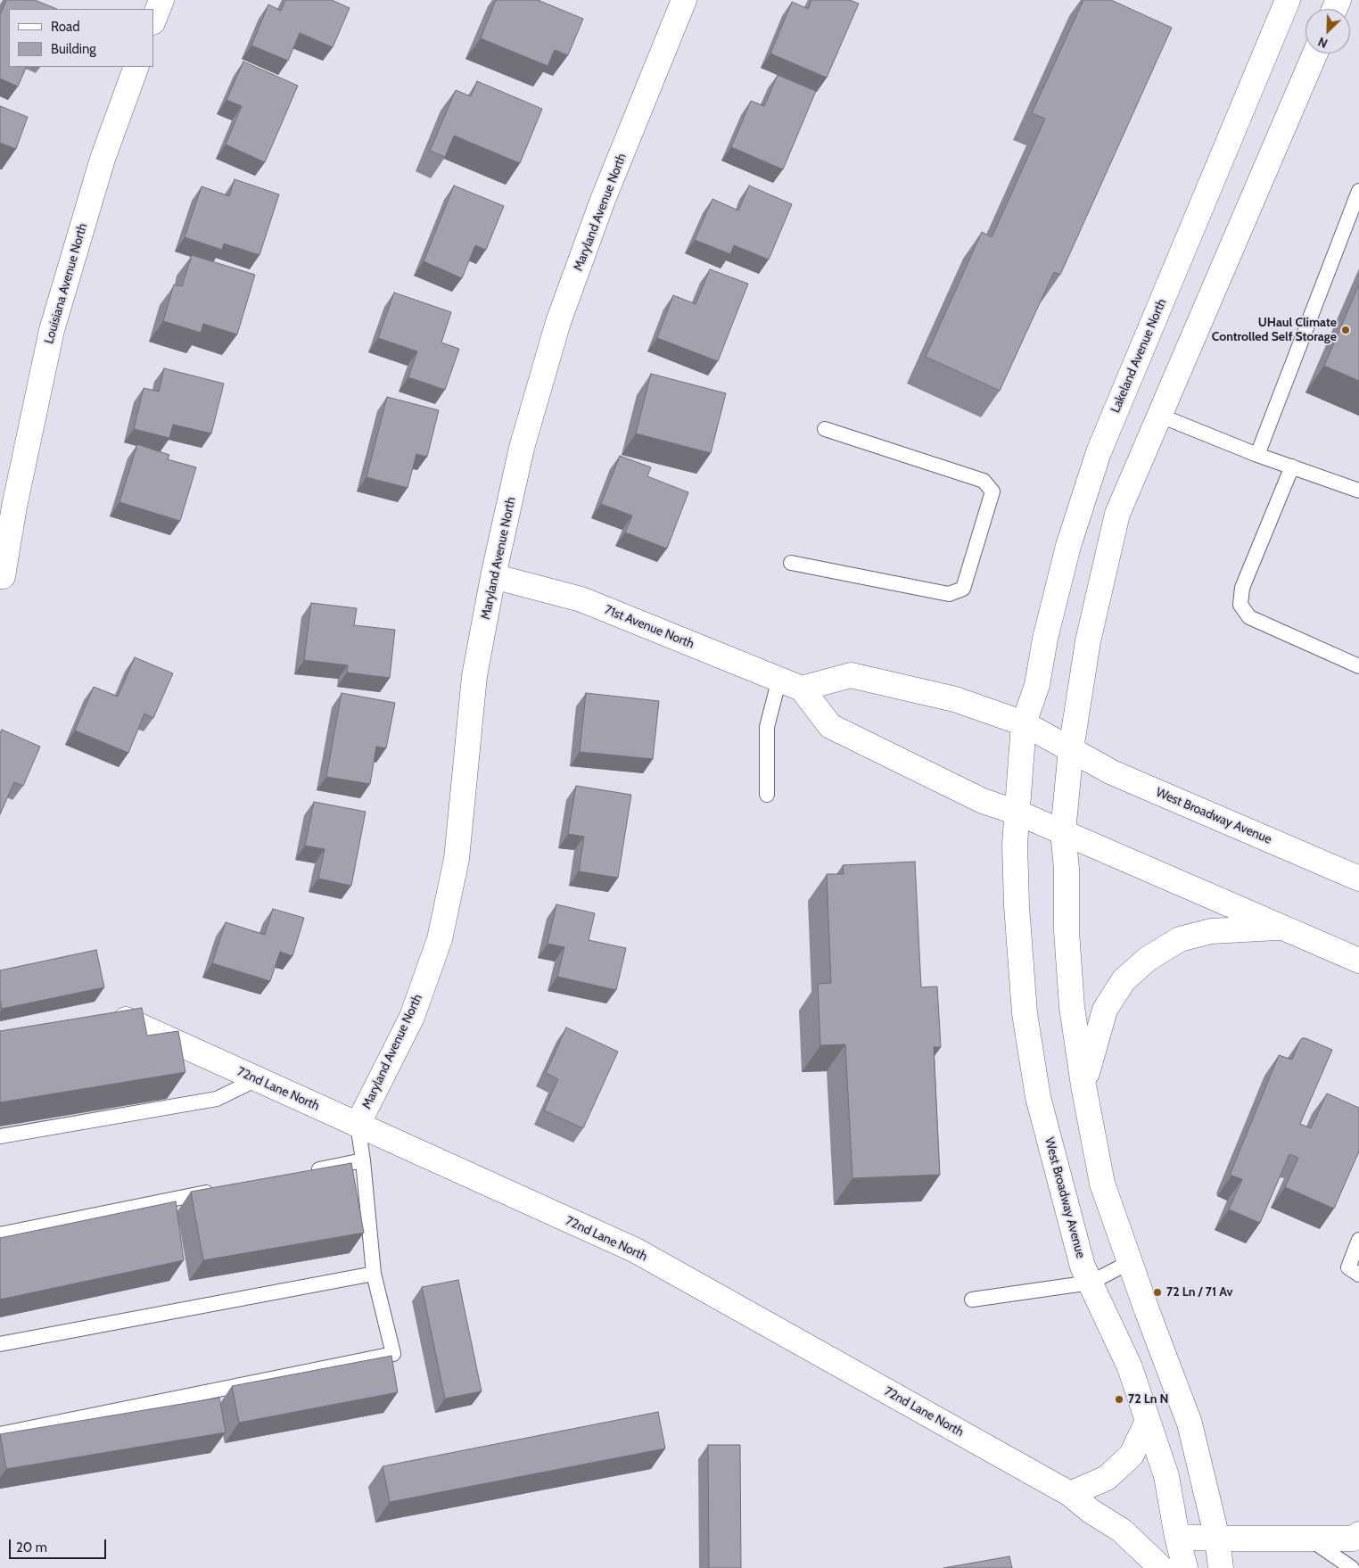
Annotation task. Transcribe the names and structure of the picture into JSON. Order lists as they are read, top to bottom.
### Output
{
  "streets": {
    "street": [
      "Maryland Avenue North",
      "Louisiana Avenue North",
      "Lakeland Avenue North",
      "71st Avenue North",
      "West Broadway Avenue",
      "72nd Lane North"
    ]
  },
  "crossings": [
    ["Maryland Avenue North", "71st Avenue North"],
    ["Maryland Avenue North", "72nd Lane North"],
    ["Lakeland Avenue North", "West Broadway Avenue"],
    ["71st Avenue North", "West Broadway Avenue"]
  ],
  "places": ["UHaul Climate Controlled Self Storage", "72 Ln / 71 Av", "72 Ln N"],
  "legend": ["Road", "Building"],
  "scale_bar": "20 m",
  "north": "bottom left"
}
